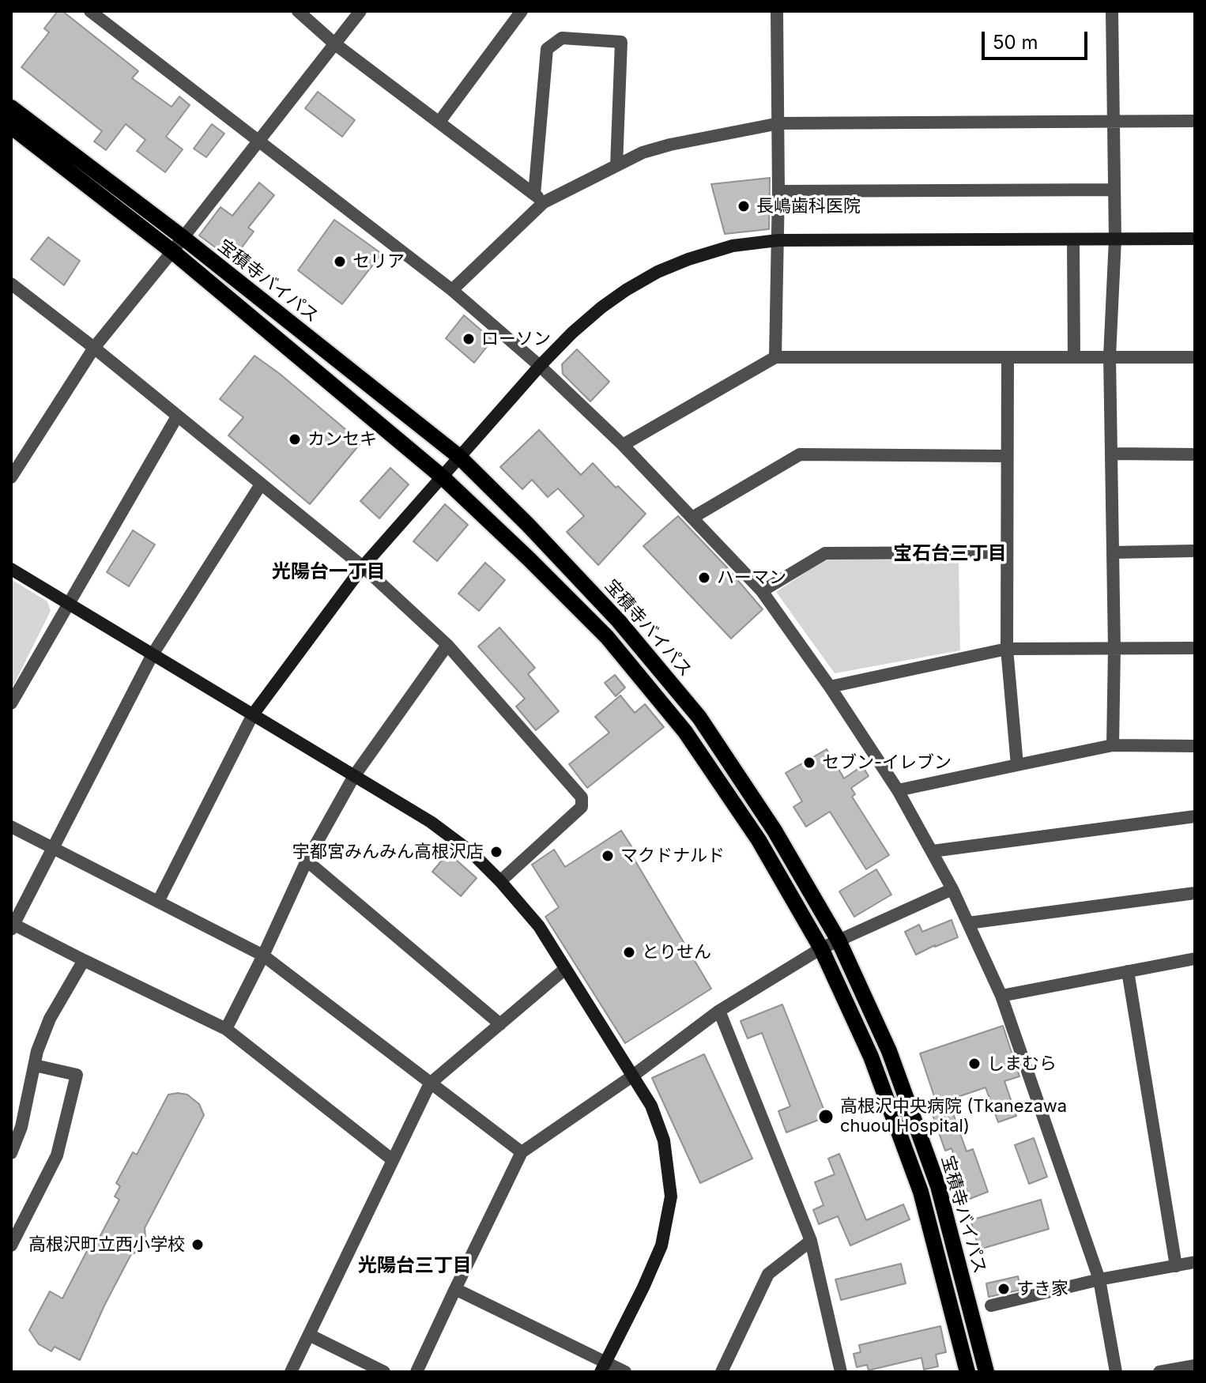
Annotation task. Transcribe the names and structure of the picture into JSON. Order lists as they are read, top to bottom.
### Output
{
  "streets": {
    "main road": ["宝積寺バイパス"]
  },
  "districts": ["宝石台三丁目", "光陽台一丁目", "光陽台三丁目"],
  "places": [
    "長嶋歯科医院",
    "セリア",
    "ローソン",
    "カンセキ",
    "ハーマン",
    "セブン-イレブン",
    "宇都宮みんみん高根沢店",
    "マクドナルド",
    "とりせん",
    "しまむら",
    "高根沢中央病院 (Tkanezawa chuou Hospital)",
    "高根沢町立西小学校",
    "すき家"
  ],
  "scale_bar": "50 m"
}
